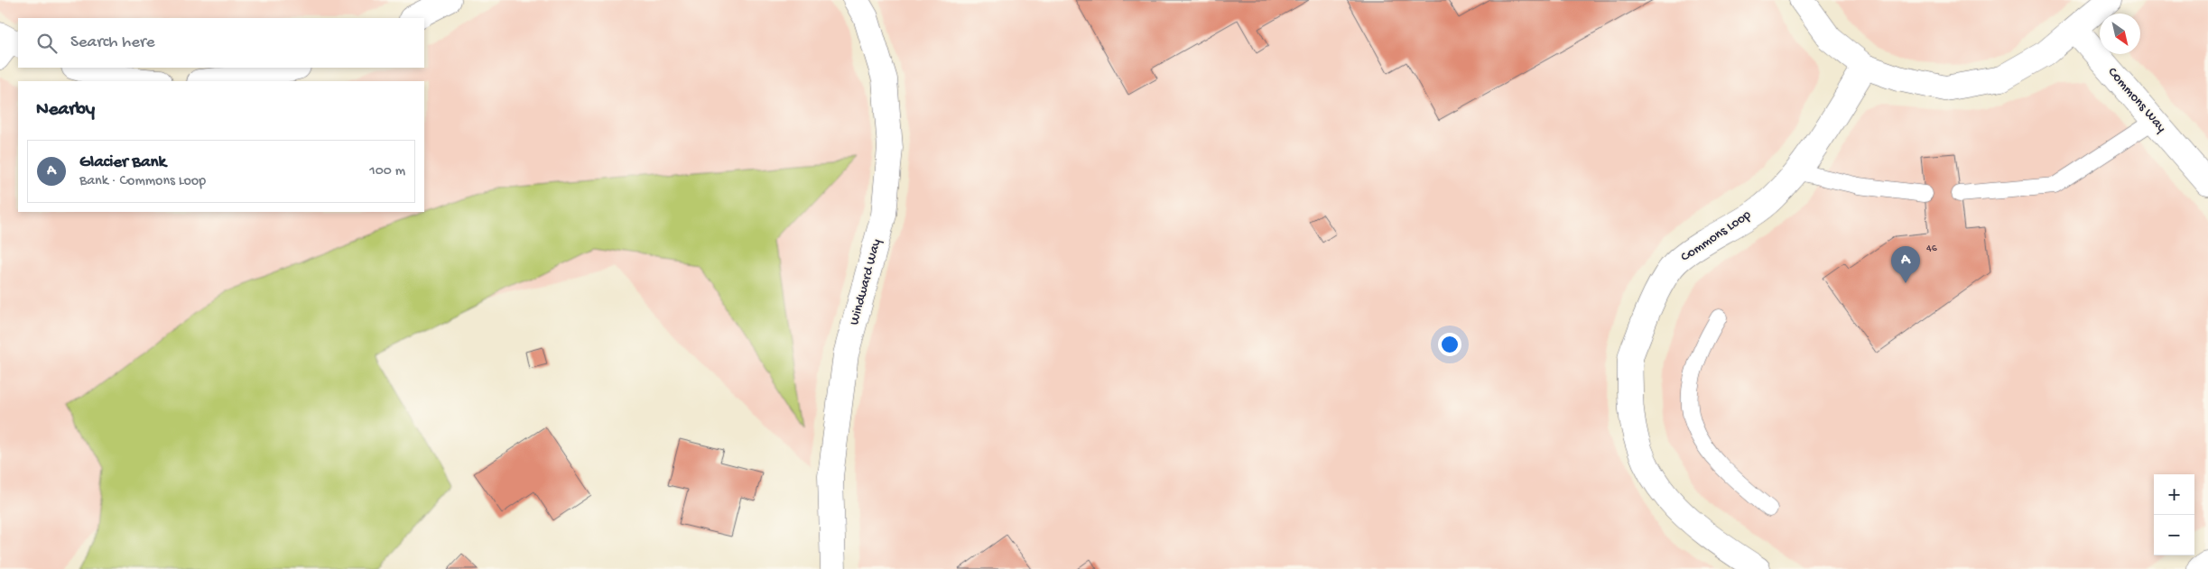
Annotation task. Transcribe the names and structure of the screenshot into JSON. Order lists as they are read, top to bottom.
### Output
{
  "streets": {
    "street": ["Commons Way", "Commons Loop", "Windward Way"]
  },
  "house_numbers": ["46"],
  "north": "bottom right",
  "page": {
    "search": "Search here",
    "heading": "Nearby",
    "list": [
      {
        "mark": "A",
        "name": "Glacier Bank",
        "note": "Bank · Commons Loop",
        "value": "100 m"
      }
    ],
    "pins": "A",
    "map_buttons": ["+", "−"]
  }
}
